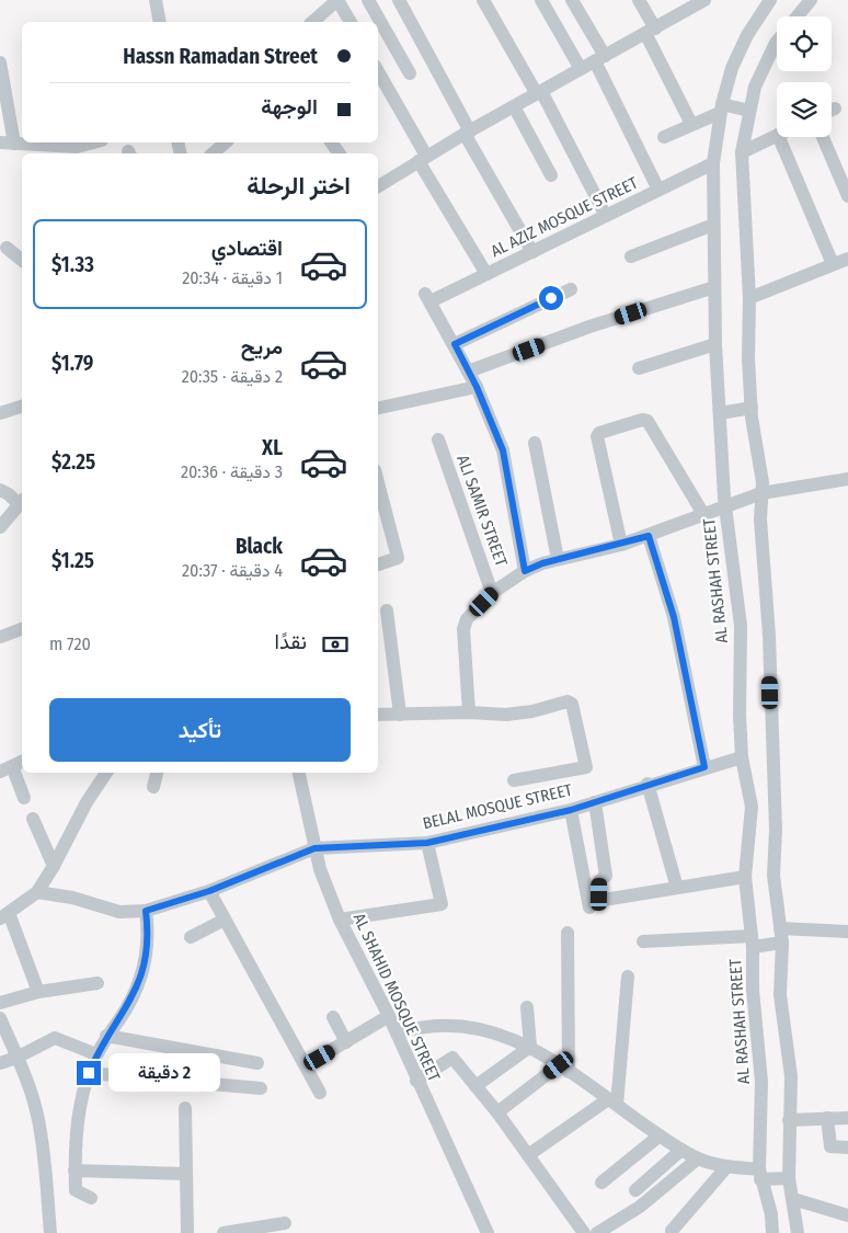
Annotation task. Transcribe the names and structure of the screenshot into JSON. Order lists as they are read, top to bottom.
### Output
{
  "streets": {
    "street": [
      "AL AZIZ MOSQUE STREET",
      "ALI SAMIR STREET",
      "AL RASHAH STREET",
      "BELAL MOSQUE STREET",
      "AL SHAHID MOSQUE STREET"
    ]
  },
  "crossings": [
    ["AL AZIZ MOSQUE STREET", "AL RASHAH STREET"],
    ["AL RASHAH STREET", "BELAL MOSQUE STREET"],
    ["BELAL MOSQUE STREET", "AL SHAHID MOSQUE STREET"]
  ],
  "page": {
    "banner": ["Hassn Ramadan Street", "الوجهة"],
    "heading": "اختر الرحلة",
    "list": [
      {
        "name": "اقتصادي",
        "note": "1 دقيقة · 20:34",
        "value": "$1.33"
      },
      {
        "name": "مريح",
        "note": "2 دقيقة · 20:35",
        "value": "$1.79"
      },
      {
        "name": "XL",
        "note": "3 دقيقة · 20:36",
        "value": "$2.25"
      },
      {
        "name": "Black",
        "note": "4 دقيقة · 20:37",
        "value": "$1.25"
      }
    ],
    "pay": ["نقدًا", "720 m"],
    "buttons": "تأكيد",
    "bubble": "2 دقيقة"
  }
}
